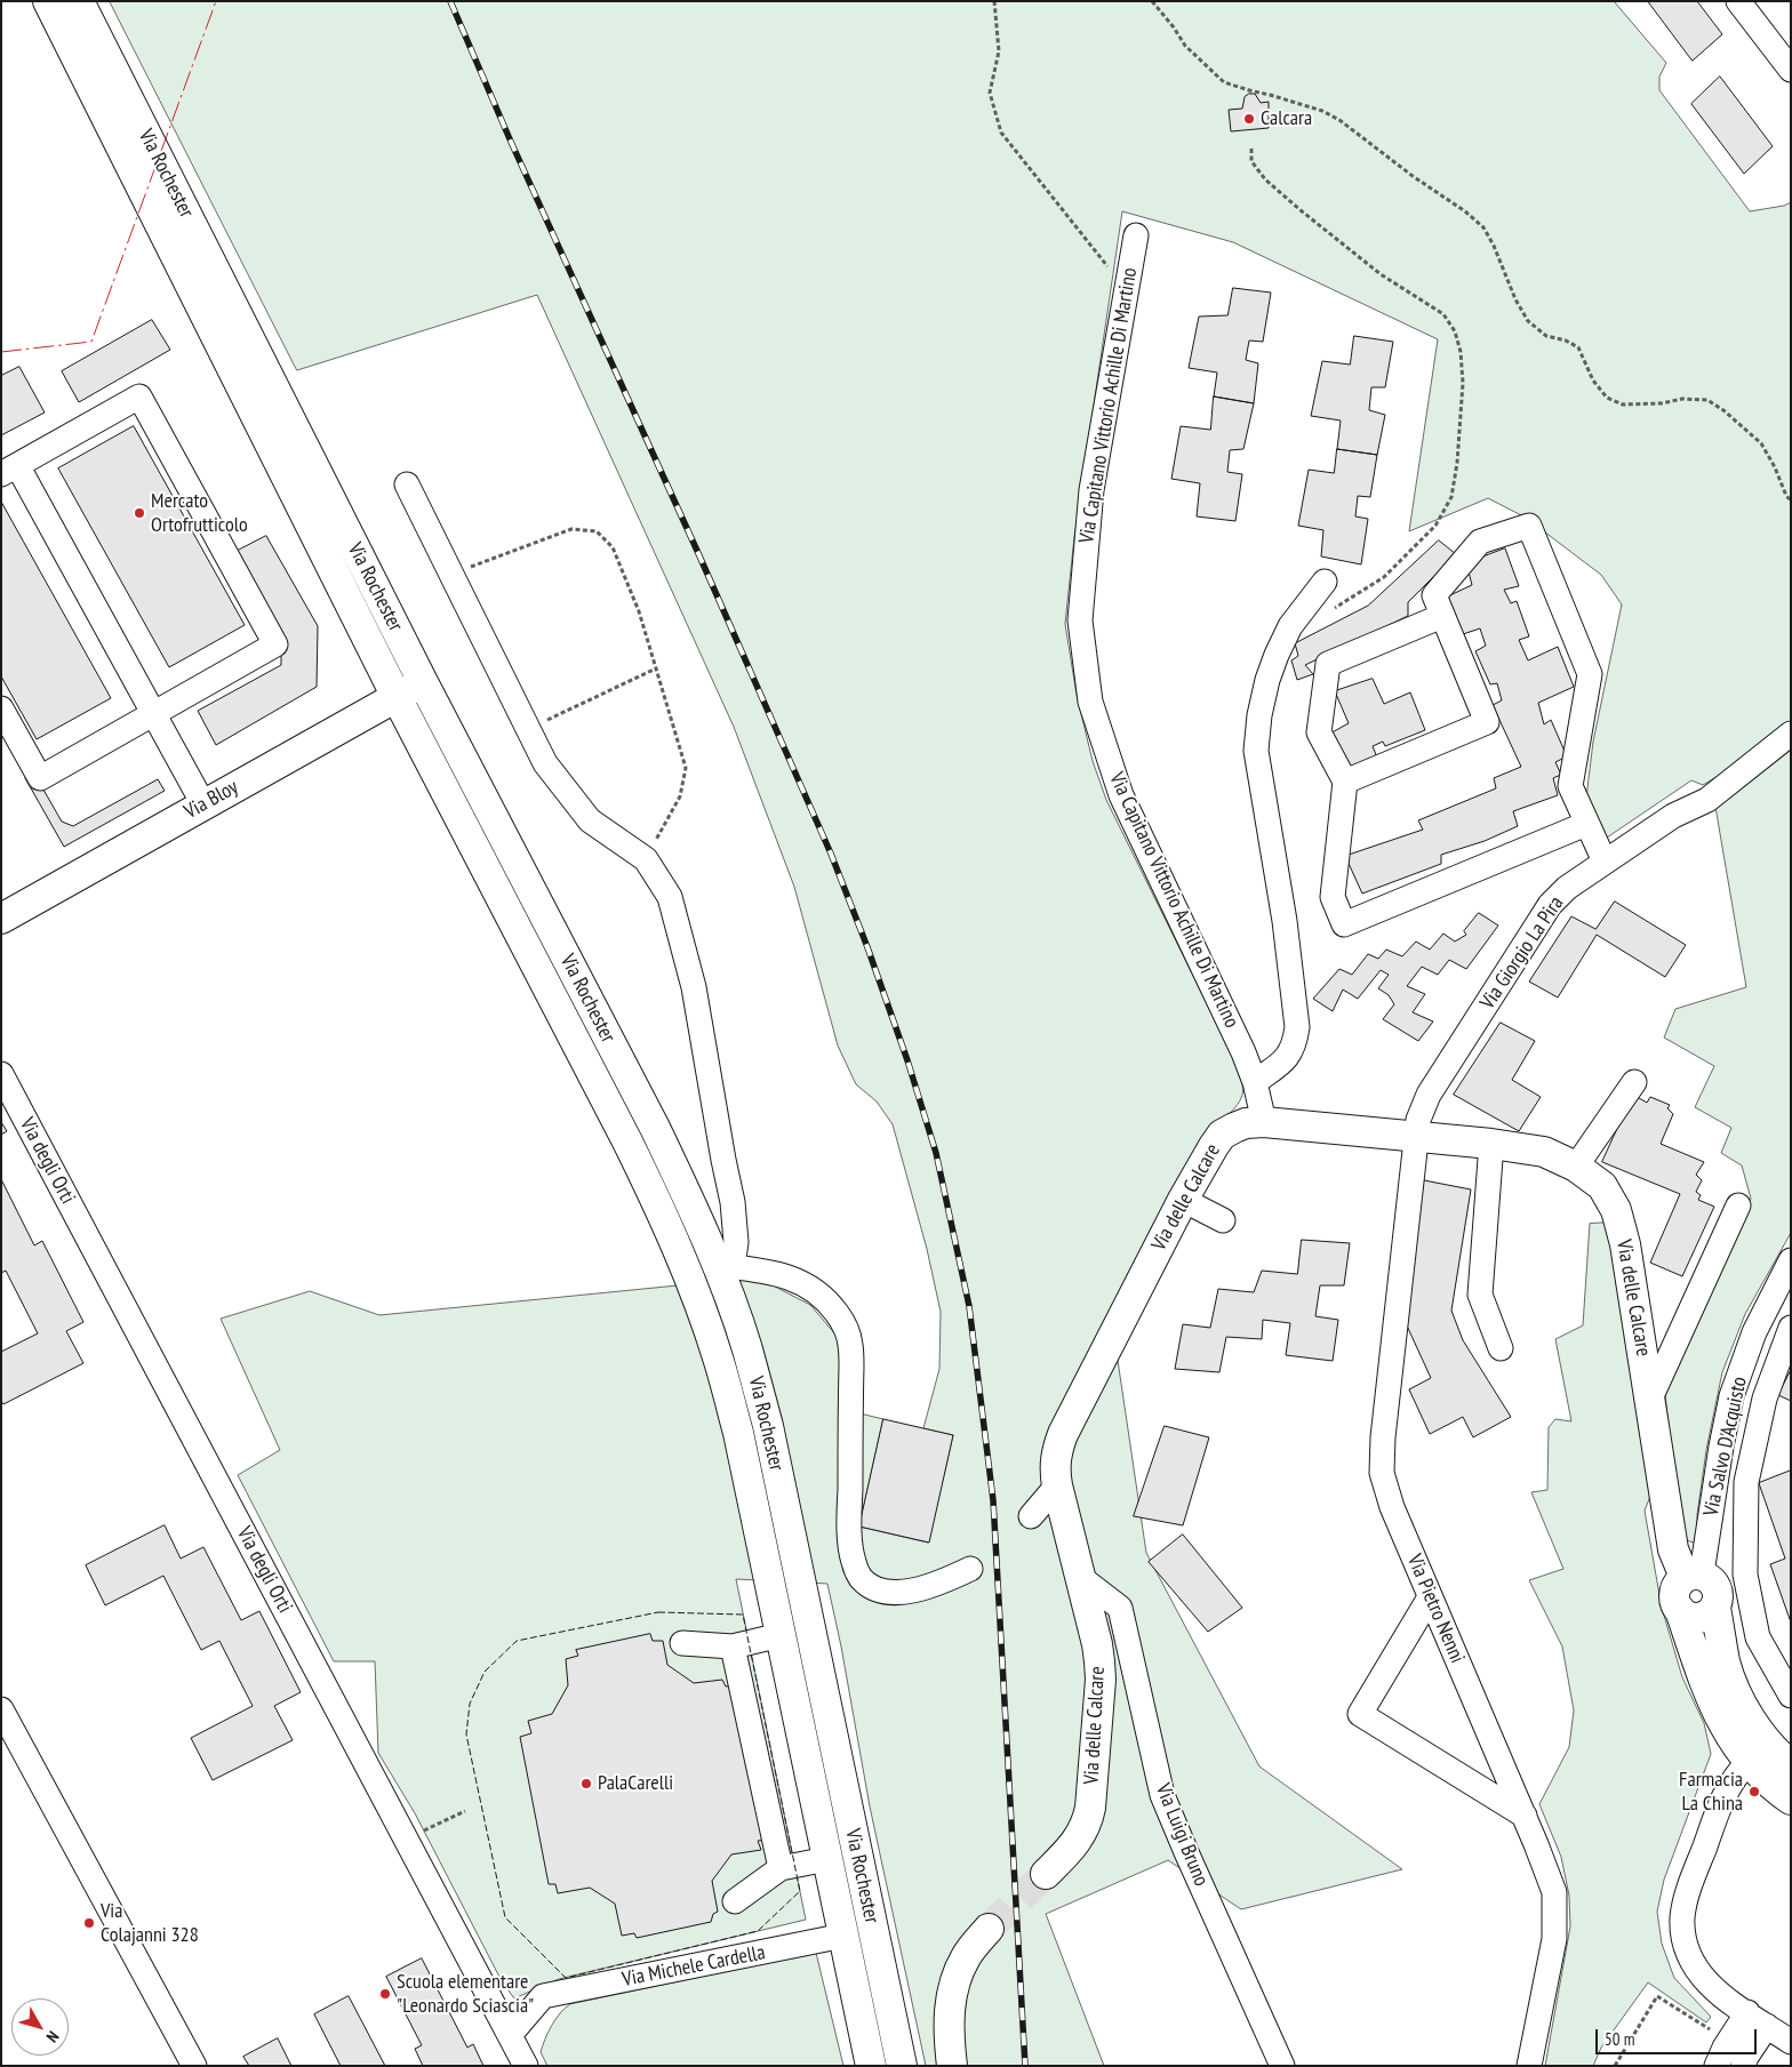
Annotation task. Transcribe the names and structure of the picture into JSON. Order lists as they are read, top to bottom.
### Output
{
  "streets": {
    "main road": ["Via Rochester", "Via Bloy", "Via delle Calcare"],
    "street": [
      "Via Capitano Vittorio Achille Di Martino",
      "Via Giorgio La Pira",
      "Via degli Orti",
      "Via Salvo D'Acquisto",
      "Via Pietro Nenni",
      "Via Luigi Bruno",
      "Via Michele Cardella"
    ]
  },
  "crossings": [
    ["Via Rochester", "Via Bloy"],
    ["Via Rochester", "Via Michele Cardella"],
    ["Via Capitano Vittorio Achille Di Martino", "Via delle Calcare"],
    ["Via Giorgio La Pira", "Via delle Calcare"],
    ["Via Giorgio La Pira", "Via Pietro Nenni"],
    ["Via degli Orti", "Via Michele Cardella"],
    ["Via delle Calcare", "Via Salvo D'Acquisto"],
    ["Via delle Calcare", "Via Pietro Nenni"],
    ["Via delle Calcare", "Via Luigi Bruno"]
  ],
  "places": [
    "Calcara",
    "Mercato Ortofrutticolo",
    "PalaCarelli",
    "Farmacia La China",
    "Via Colajanni 328",
    "Scuola elementare \"Leonardo Sciascia\""
  ],
  "scale_bar": "50 m",
  "north": "bottom right"
}
